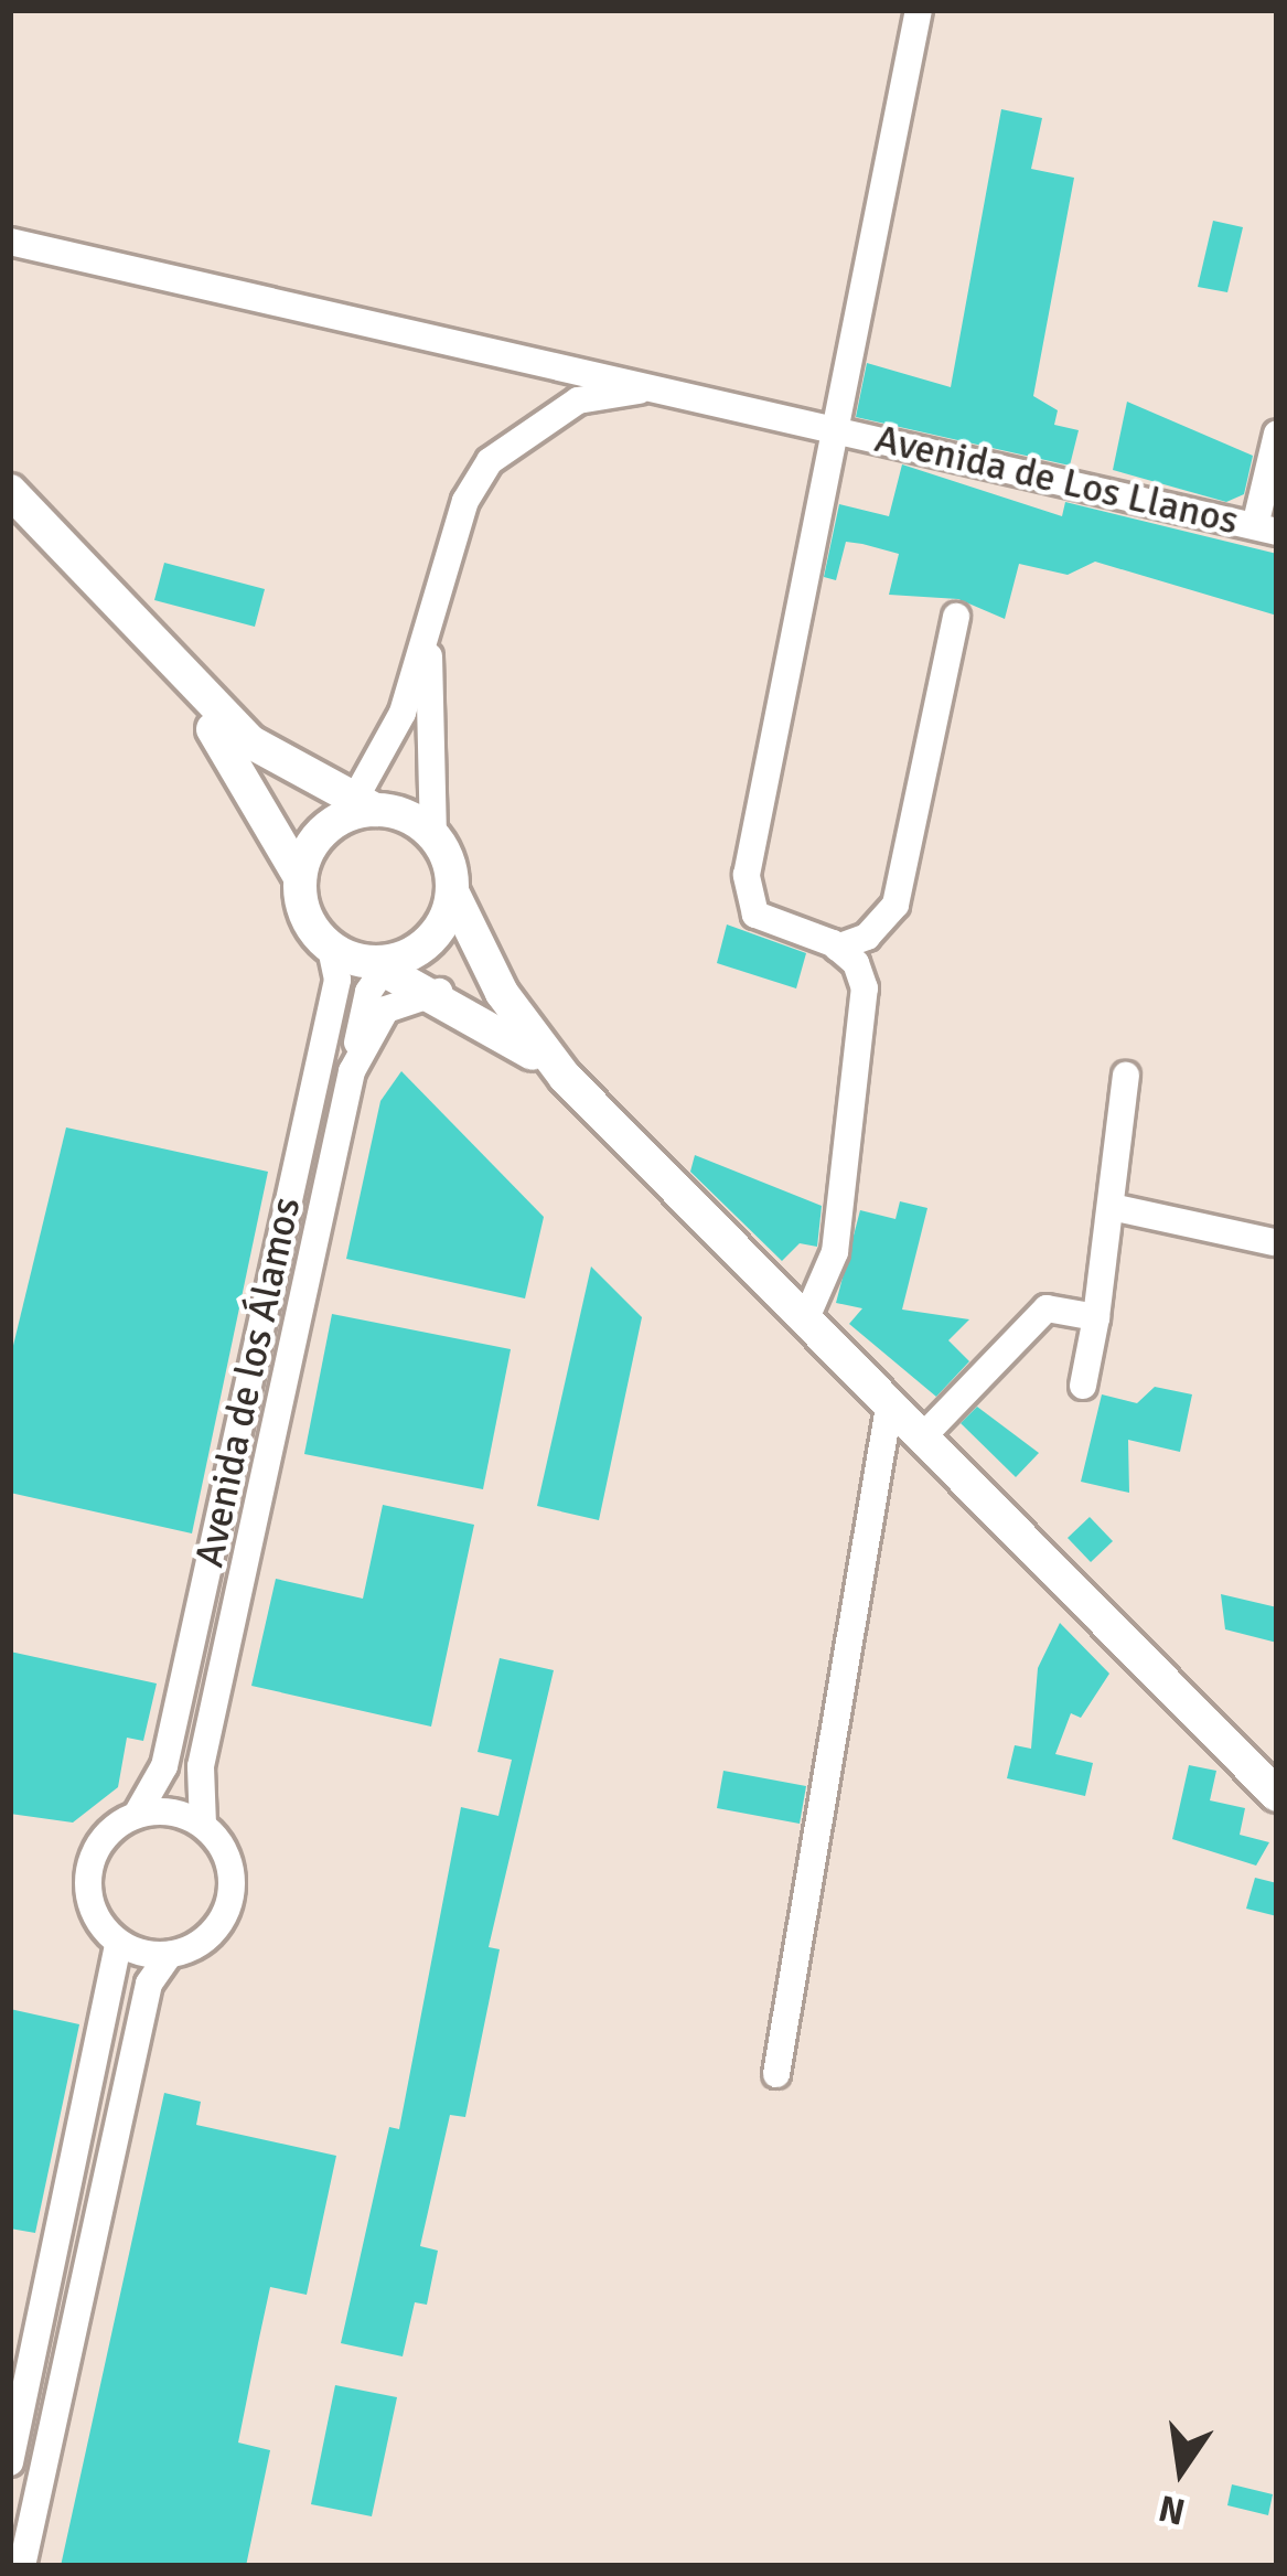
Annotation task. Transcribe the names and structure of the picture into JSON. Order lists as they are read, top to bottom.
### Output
{
  "streets": {
    "street": ["Avenida de Los Llanos", "Avenida de los Álamos"]
  },
  "north": "bottom"
}
